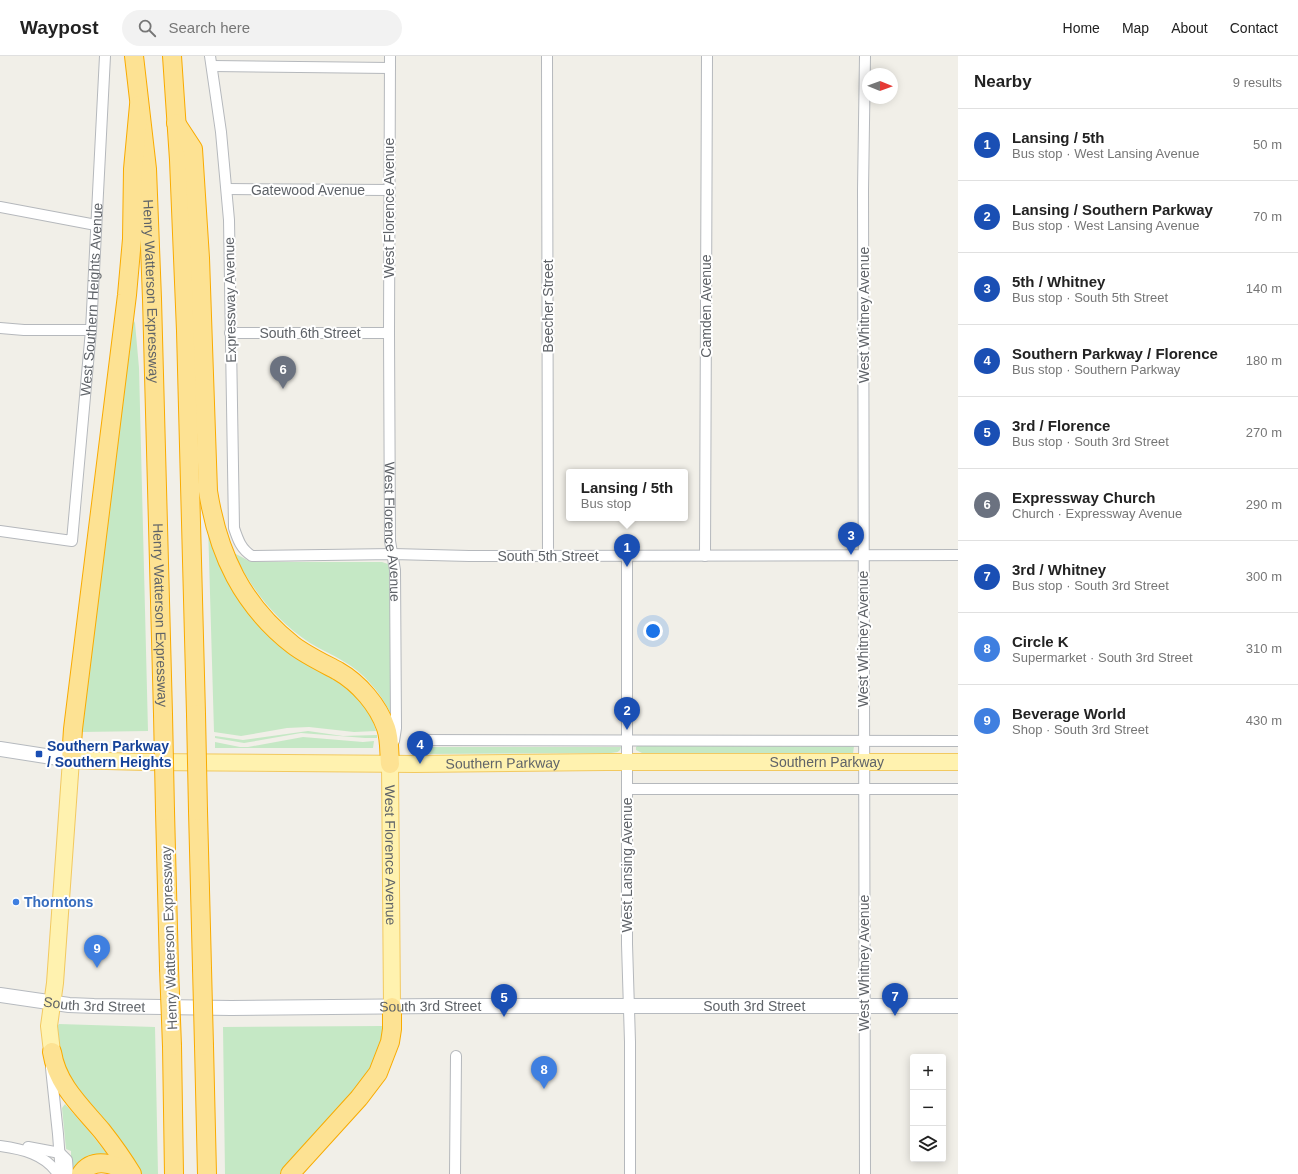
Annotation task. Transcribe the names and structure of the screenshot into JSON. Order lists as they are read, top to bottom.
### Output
{
  "streets": {
    "highway": ["Henry Watterson Expressway"],
    "main road": ["West Florence Avenue", "Southern Parkway", "South 3rd Street"],
    "street": [
      "Gatewood Avenue",
      "West Southern Heights Avenue",
      "Expressway Avenue",
      "Beecher Street",
      "Camden Avenue",
      "West Whitney Avenue",
      "South 6th Street",
      "South 5th Street",
      "West Lansing Avenue"
    ]
  },
  "crossings": [
    ["Gatewood Avenue", "West Florence Avenue"],
    ["Gatewood Avenue", "Expressway Avenue"],
    ["West Florence Avenue", "South 6th Street"],
    ["West Florence Avenue", "South 5th Street"],
    ["West Florence Avenue", "Southern Parkway"],
    ["West Florence Avenue", "South 3rd Street"],
    ["Expressway Avenue", "South 6th Street"],
    ["Expressway Avenue", "South 5th Street"],
    ["Beecher Street", "South 5th Street"],
    ["Camden Avenue", "South 5th Street"],
    ["West Whitney Avenue", "South 5th Street"],
    ["West Whitney Avenue", "Southern Parkway"],
    ["West Whitney Avenue", "South 3rd Street"],
    ["South 5th Street", "West Lansing Avenue"],
    ["Southern Parkway", "West Lansing Avenue"],
    ["West Lansing Avenue", "South 3rd Street"]
  ],
  "places": {
    "transit": ["Southern Parkway / Southern Heights"],
    "other": ["Thorntons"]
  },
  "north": "right",
  "page": {
    "header": "Waypost",
    "search": "Search here",
    "nav": [
      "Home",
      "Map",
      "About",
      "Contact"
    ],
    "heading": ["Nearby", "9 results"],
    "list": [
      {
        "mark": "1",
        "name": "Lansing / 5th",
        "note": "Bus stop · West Lansing Avenue",
        "value": "50 m"
      },
      {
        "mark": "2",
        "name": "Lansing / Southern Parkway",
        "note": "Bus stop · West Lansing Avenue",
        "value": "70 m"
      },
      {
        "mark": "3",
        "name": "5th / Whitney",
        "note": "Bus stop · South 5th Street",
        "value": "140 m"
      },
      {
        "mark": "4",
        "name": "Southern Parkway / Florence",
        "note": "Bus stop · Southern Parkway",
        "value": "180 m"
      },
      {
        "mark": "5",
        "name": "3rd / Florence",
        "note": "Bus stop · South 3rd Street",
        "value": "270 m"
      },
      {
        "mark": "6",
        "name": "Expressway Church",
        "note": "Church · Expressway Avenue",
        "value": "290 m"
      },
      {
        "mark": "7",
        "name": "3rd / Whitney",
        "note": "Bus stop · South 3rd Street",
        "value": "300 m"
      },
      {
        "mark": "8",
        "name": "Circle K",
        "note": "Supermarket · South 3rd Street",
        "value": "310 m"
      },
      {
        "mark": "9",
        "name": "Beverage World",
        "note": "Shop · South 3rd Street",
        "value": "430 m"
      }
    ],
    "pins": [
      "6",
      "3",
      "1",
      "2",
      "4",
      "9",
      "7",
      "5",
      "8"
    ],
    "popup": ["Lansing / 5th", "Bus stop"],
    "map_buttons": ["+", "−"]
  }
}
